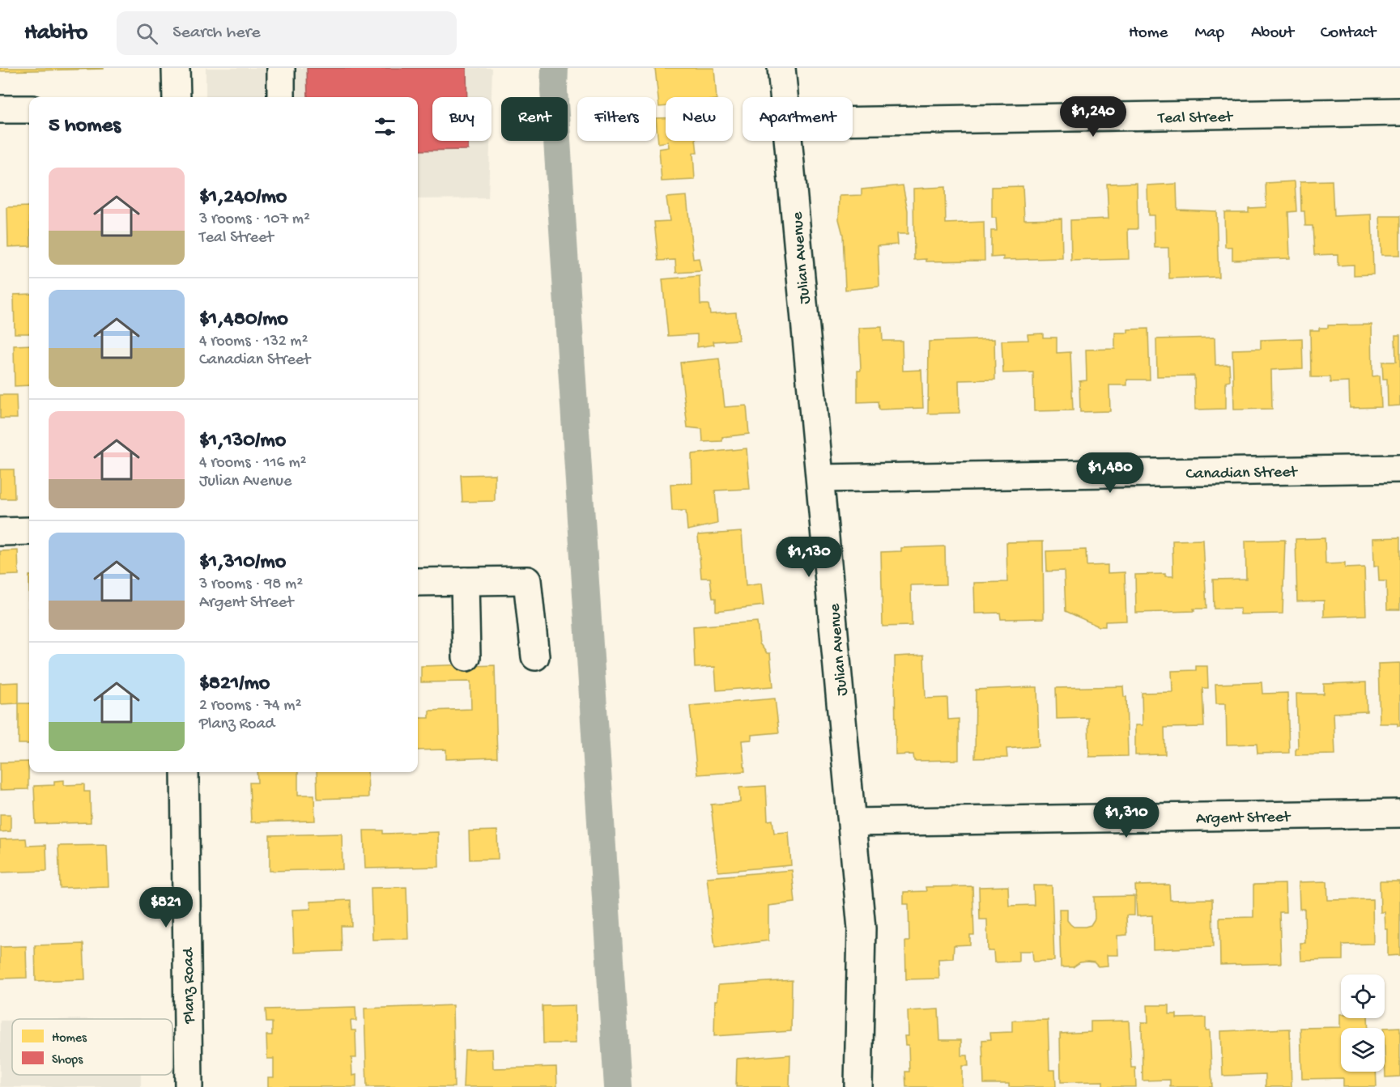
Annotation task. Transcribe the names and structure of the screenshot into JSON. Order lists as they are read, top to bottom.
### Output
{
  "streets": {
    "street": [
      "Teal Street",
      "Julian Avenue",
      "Canadian Street",
      "Argent Street",
      "Planz Road"
    ]
  },
  "crossings": [
    ["Julian Avenue", "Canadian Street"],
    ["Julian Avenue", "Argent Street"]
  ],
  "legend": ["Homes", "Shops"],
  "page": {
    "header": "Habito",
    "search": "Search here",
    "nav": [
      "Home",
      "Map",
      "About",
      "Contact"
    ],
    "price": [
      "$1,240",
      "$1,480",
      "$1,130",
      "$1,310",
      "$821"
    ],
    "chip": [
      "Buy",
      "Rent",
      "Filters",
      "New",
      "Apartment"
    ],
    "heading": "5 homes",
    "list": [
      {
        "name": "$1,240/mo",
        "note": "3 rooms · 107 m² · Teal Street"
      },
      {
        "name": "$1,480/mo",
        "note": "4 rooms · 132 m² · Canadian Street"
      },
      {
        "name": "$1,130/mo",
        "note": "4 rooms · 116 m² · Julian Avenue"
      },
      {
        "name": "$1,310/mo",
        "note": "3 rooms · 98 m² · Argent Street"
      },
      {
        "name": "$821/mo",
        "note": "2 rooms · 74 m² · Planz Road"
      }
    ]
  }
}
